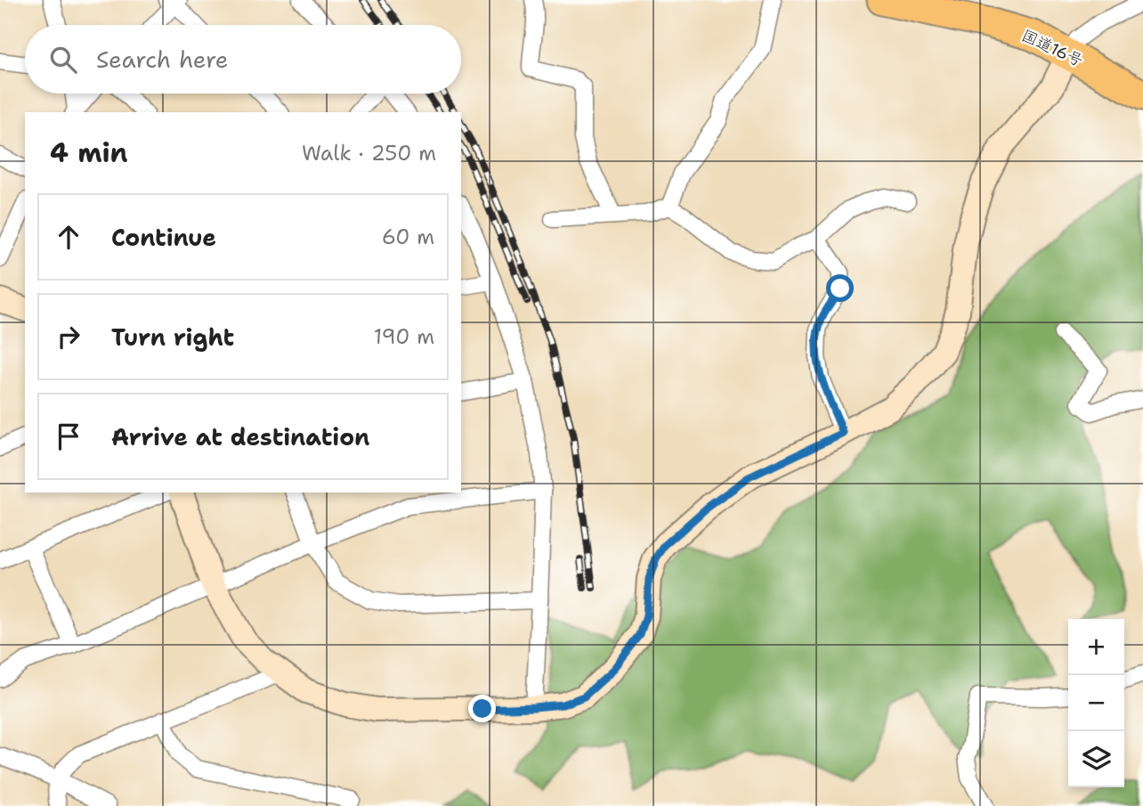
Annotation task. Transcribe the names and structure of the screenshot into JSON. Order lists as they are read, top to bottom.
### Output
{
  "streets": {
    "highway": ["国道16号"]
  },
  "page": {
    "search": "Search here",
    "heading": ["4 min", "Walk · 250 m"],
    "list": [
      ["Continue", "60 m"],
      ["Turn right", "190 m"],
      "Arrive at destination"
    ],
    "map_buttons": ["+", "−"]
  }
}
